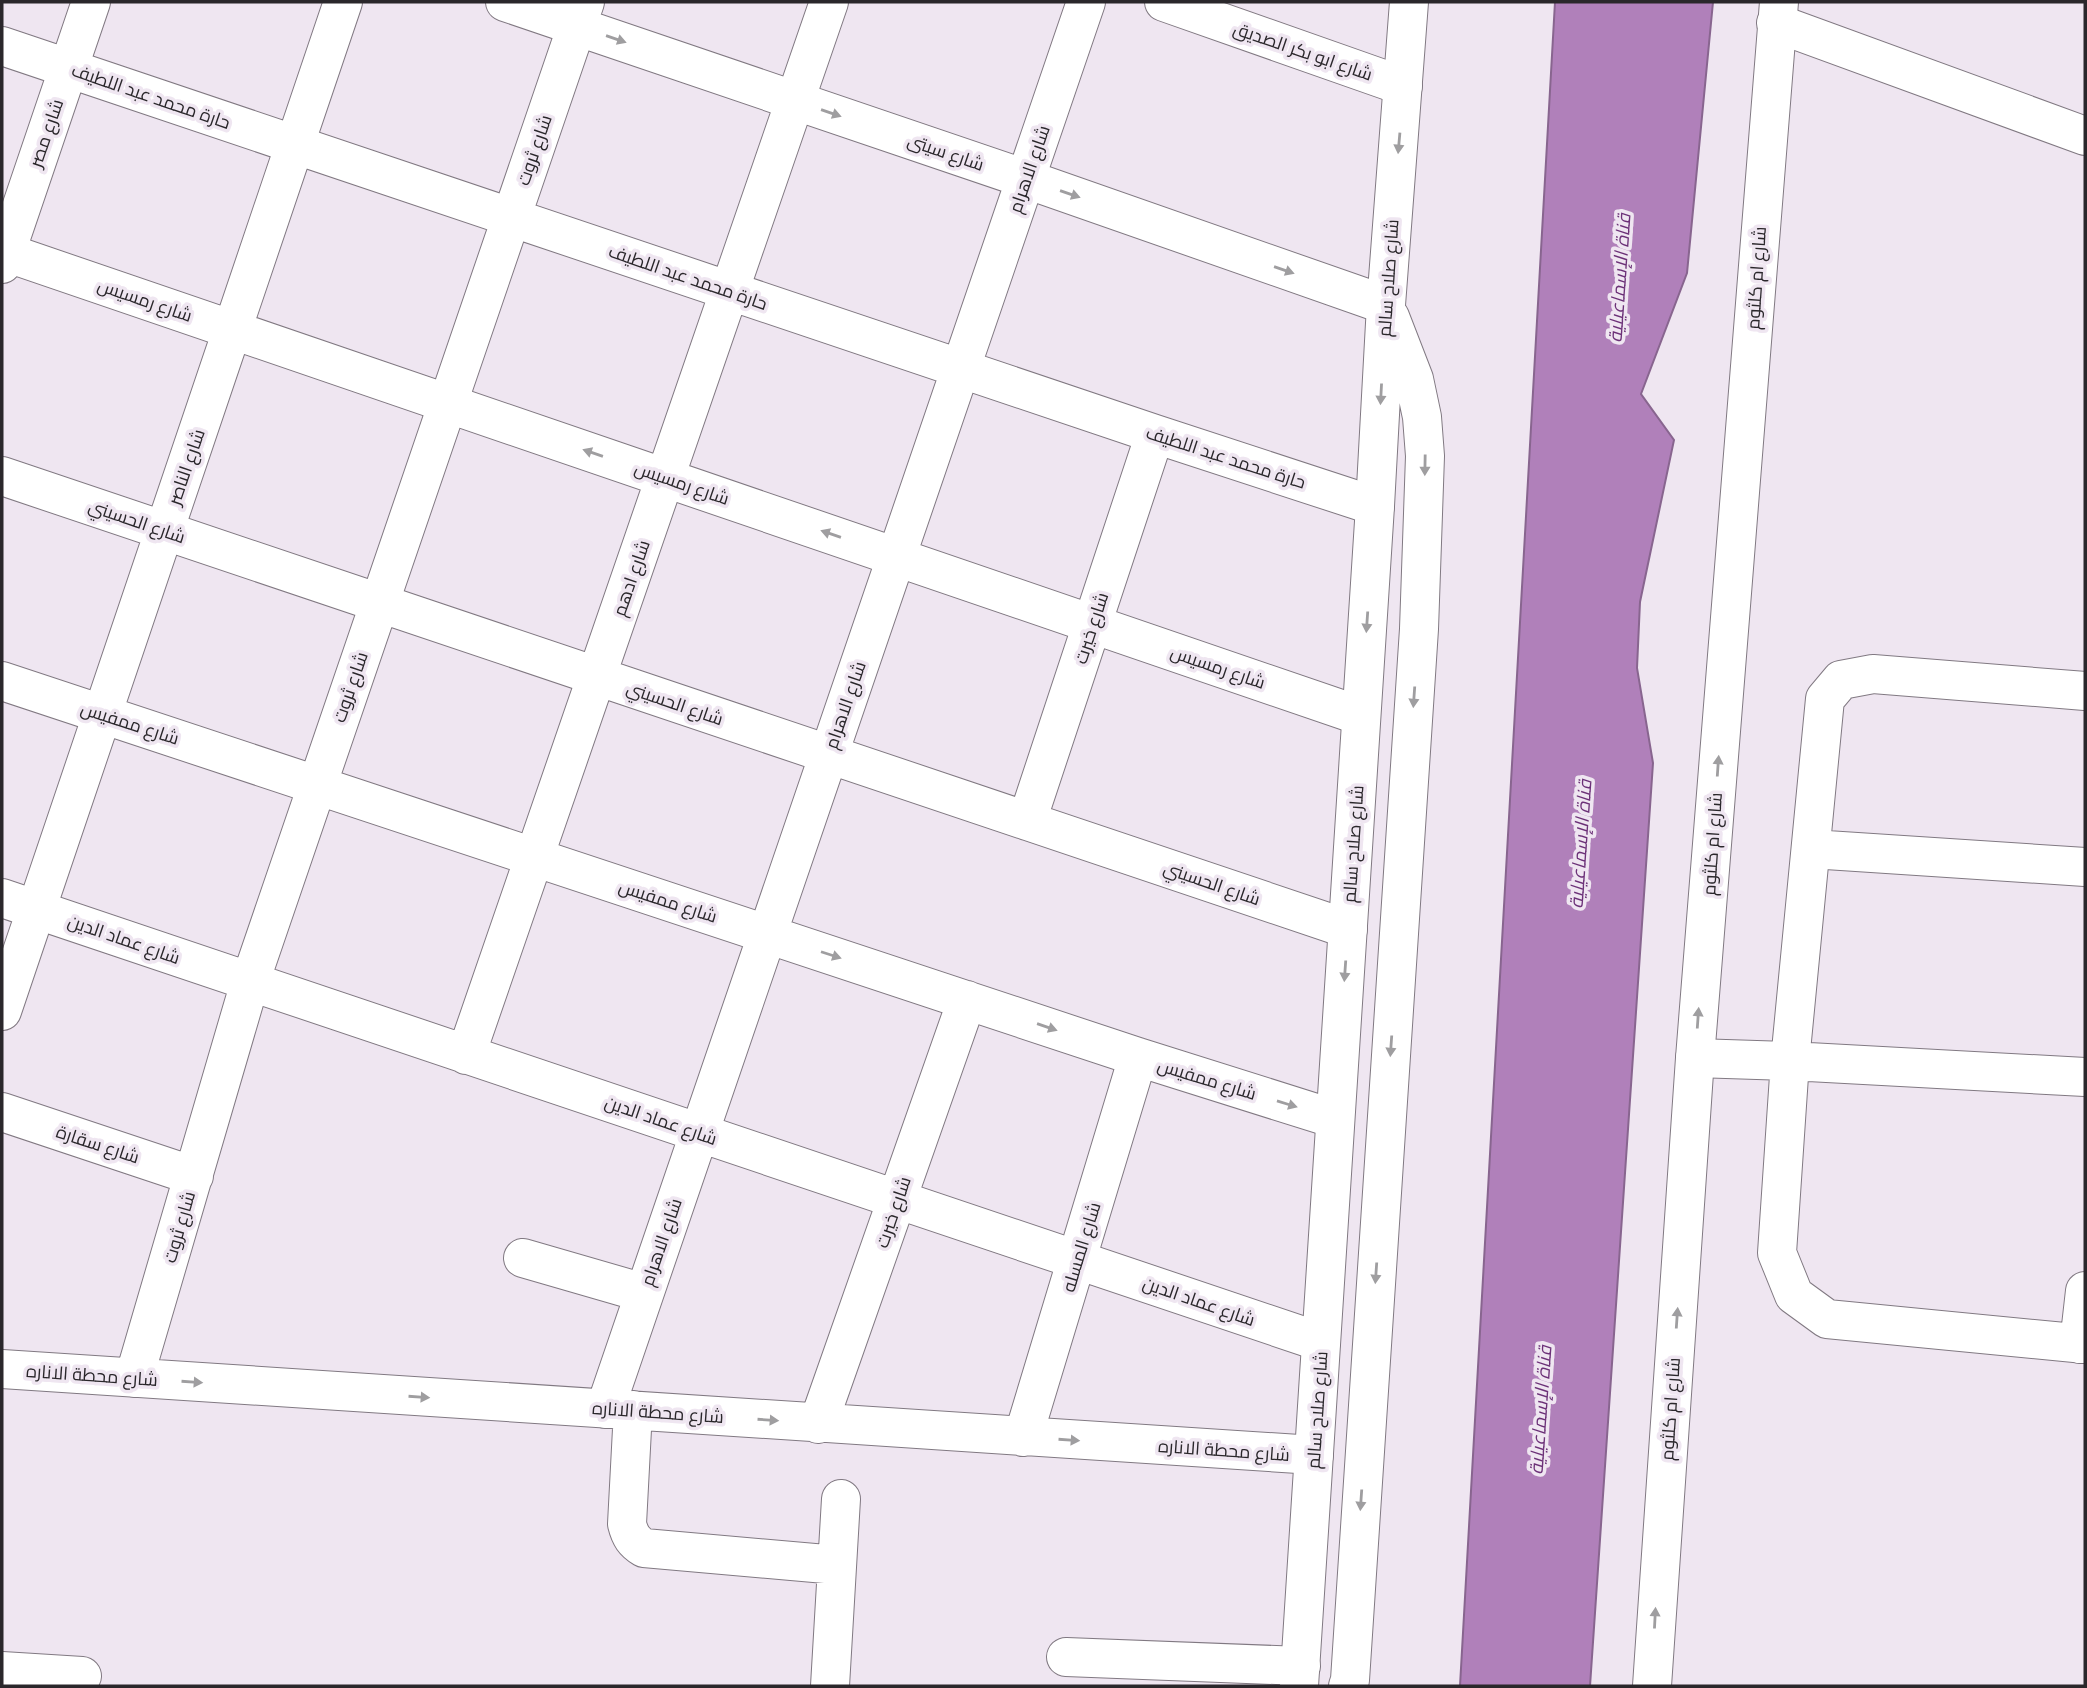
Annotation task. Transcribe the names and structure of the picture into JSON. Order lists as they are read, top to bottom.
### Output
{
  "streets": {
    "main road": [
      "شارع ابو بكر الصديق",
      "حارة محمد عبد اللطيف",
      "شارع مصر",
      "شارع ثروت",
      "شارع سيتى",
      "شارع الاهرام",
      "شارع صلاح سالم",
      "شارع ام كلثوم",
      "شارع رمسيس",
      "شارع الناصر",
      "شارع الحسيني",
      "شارع ادهم",
      "شارع خيرت",
      "شارع ممفيس",
      "شارع عماد الدين",
      "شارع سقارة",
      "شارع المسله",
      "شارع محطة الاناره"
    ]
  },
  "crossings": [
    ["شارع ابو بكر الصديق", "شارع صلاح سالم"],
    ["حارة محمد عبد اللطيف", "شارع مصر"],
    ["حارة محمد عبد اللطيف", "شارع ثروت"],
    ["حارة محمد عبد اللطيف", "شارع الاهرام"],
    ["حارة محمد عبد اللطيف", "شارع صلاح سالم"],
    ["حارة محمد عبد اللطيف", "شارع الناصر"],
    ["حارة محمد عبد اللطيف", "شارع ادهم"],
    ["حارة محمد عبد اللطيف", "شارع خيرت"],
    ["شارع مصر", "شارع رمسيس"],
    ["شارع ثروت", "شارع سيتى"],
    ["شارع ثروت", "شارع رمسيس"],
    ["شارع ثروت", "شارع الحسيني"],
    ["شارع ثروت", "شارع ممفيس"],
    ["شارع ثروت", "شارع عماد الدين"],
    ["شارع ثروت", "شارع سقارة"],
    ["شارع ثروت", "شارع محطة الاناره"],
    ["شارع سيتى", "شارع الاهرام"],
    ["شارع سيتى", "شارع صلاح سالم"],
    ["شارع سيتى", "شارع ادهم"],
    ["شارع الاهرام", "شارع رمسيس"],
    ["شارع الاهرام", "شارع الحسيني"],
    ["شارع الاهرام", "شارع ممفيس"],
    ["شارع الاهرام", "شارع عماد الدين"],
    ["شارع الاهرام", "شارع محطة الاناره"],
    ["شارع صلاح سالم", "شارع رمسيس"],
    ["شارع صلاح سالم", "شارع الحسيني"],
    ["شارع صلاح سالم", "شارع ممفيس"],
    ["شارع صلاح سالم", "شارع عماد الدين"],
    ["شارع صلاح سالم", "شارع محطة الاناره"],
    ["شارع رمسيس", "شارع الناصر"],
    ["شارع رمسيس", "شارع ادهم"],
    ["شارع رمسيس", "شارع خيرت"],
    ["شارع الناصر", "شارع الحسيني"],
    ["شارع الناصر", "شارع ممفيس"],
    ["شارع الناصر", "شارع عماد الدين"],
    ["شارع الحسيني", "شارع ادهم"],
    ["شارع الحسيني", "شارع خيرت"],
    ["شارع ادهم", "شارع ممفيس"],
    ["شارع ادهم", "شارع عماد الدين"],
    ["شارع خيرت", "شارع ممفيس"],
    ["شارع خيرت", "شارع عماد الدين"],
    ["شارع خيرت", "شارع محطة الاناره"],
    ["شارع ممفيس", "شارع المسله"],
    ["شارع عماد الدين", "شارع المسله"],
    ["شارع المسله", "شارع محطة الاناره"]
  ],
  "one_way": ["شارع سيتى", "شارع ممفيس"],
  "water": ["قناة الإسماعيلية"]
}
